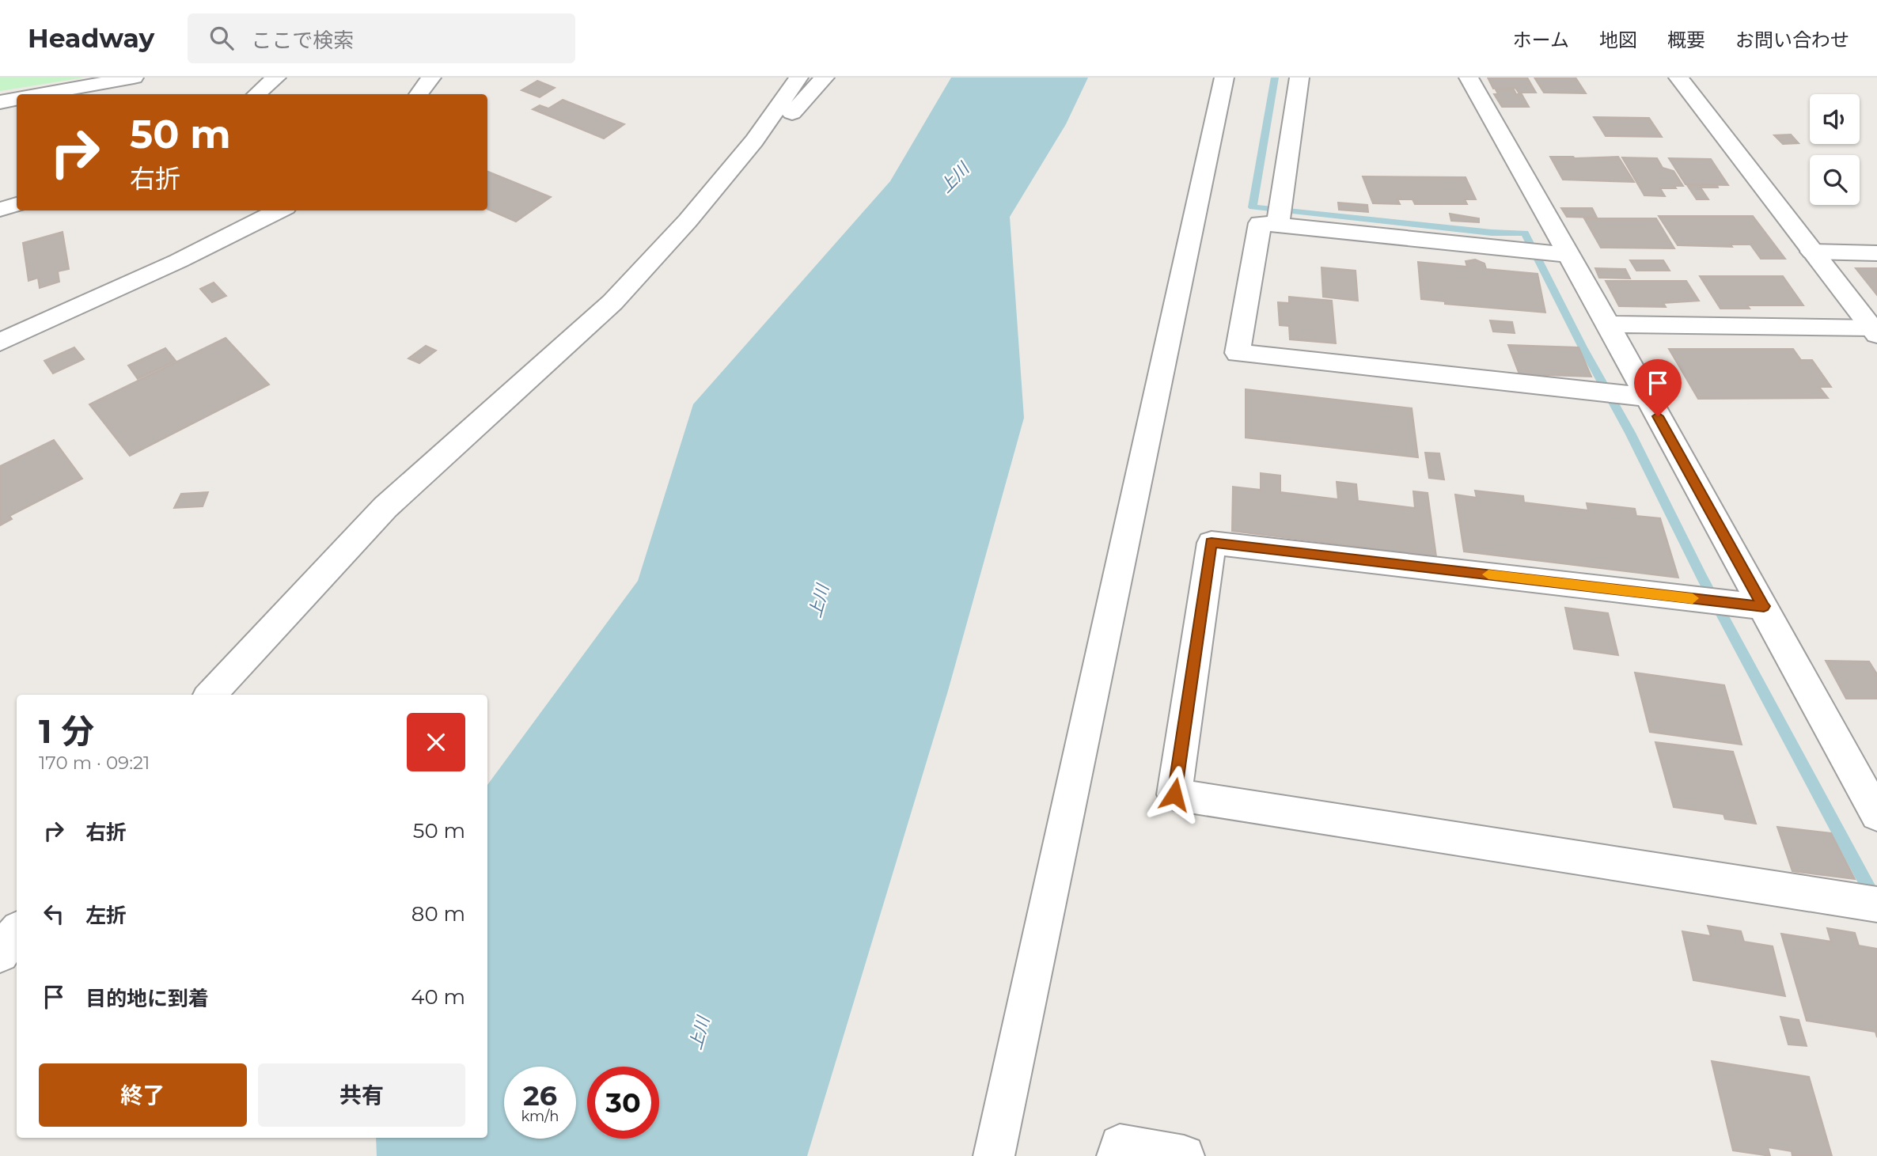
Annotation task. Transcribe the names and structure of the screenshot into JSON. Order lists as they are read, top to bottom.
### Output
{
  "water": ["上川"],
  "page": {
    "header": "Headway",
    "search": "ここで検索",
    "nav": [
      "ホーム",
      "地図",
      "概要",
      "お問い合わせ"
    ],
    "turn": ["50 m", "右折"],
    "heading": ["1 分", "170 m · 09:21"],
    "list": [
      {
        "name": "右折",
        "value": "50 m"
      },
      {
        "name": "左折",
        "value": "80 m"
      },
      {
        "name": "目的地に到着",
        "value": "40 m"
      }
    ],
    "buttons": ["終了", "共有"],
    "speed": "26 km/h",
    "limit": "30"
  }
}
